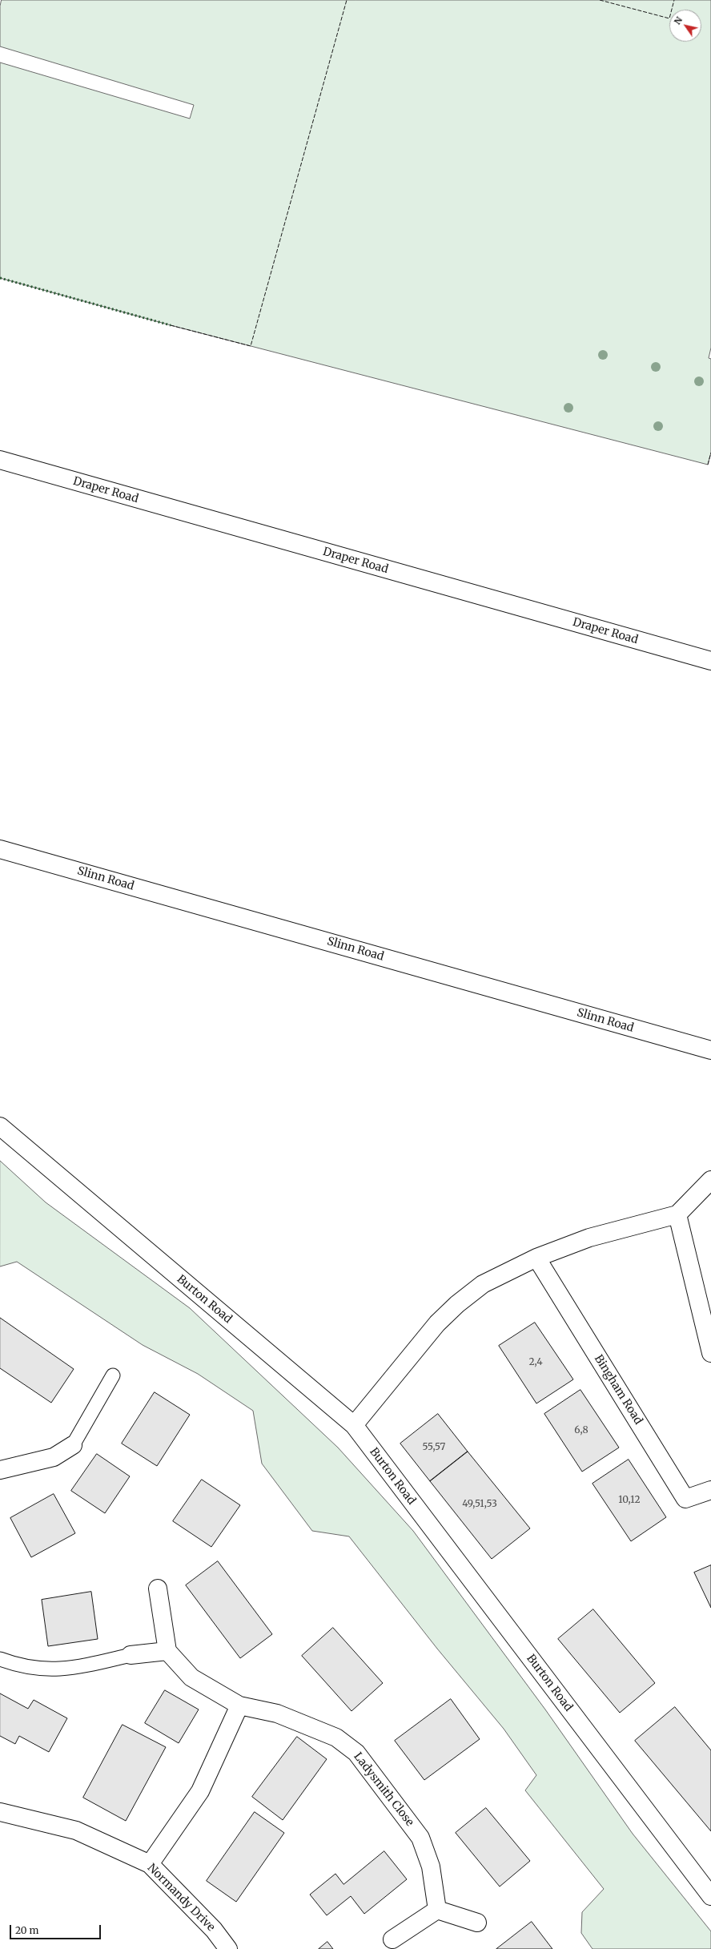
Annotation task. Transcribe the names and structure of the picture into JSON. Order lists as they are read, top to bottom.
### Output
{
  "streets": {
    "street": [
      "Draper Road",
      "Slinn Road",
      "Burton Road",
      "Bingham Road",
      "Ladysmith Close",
      "Normandy Drive"
    ]
  },
  "house_numbers": [
    "2,4",
    "6,8",
    "55,57",
    "10,12",
    "49,51,53"
  ],
  "scale_bar": "20 m",
  "north": "top left"
}
